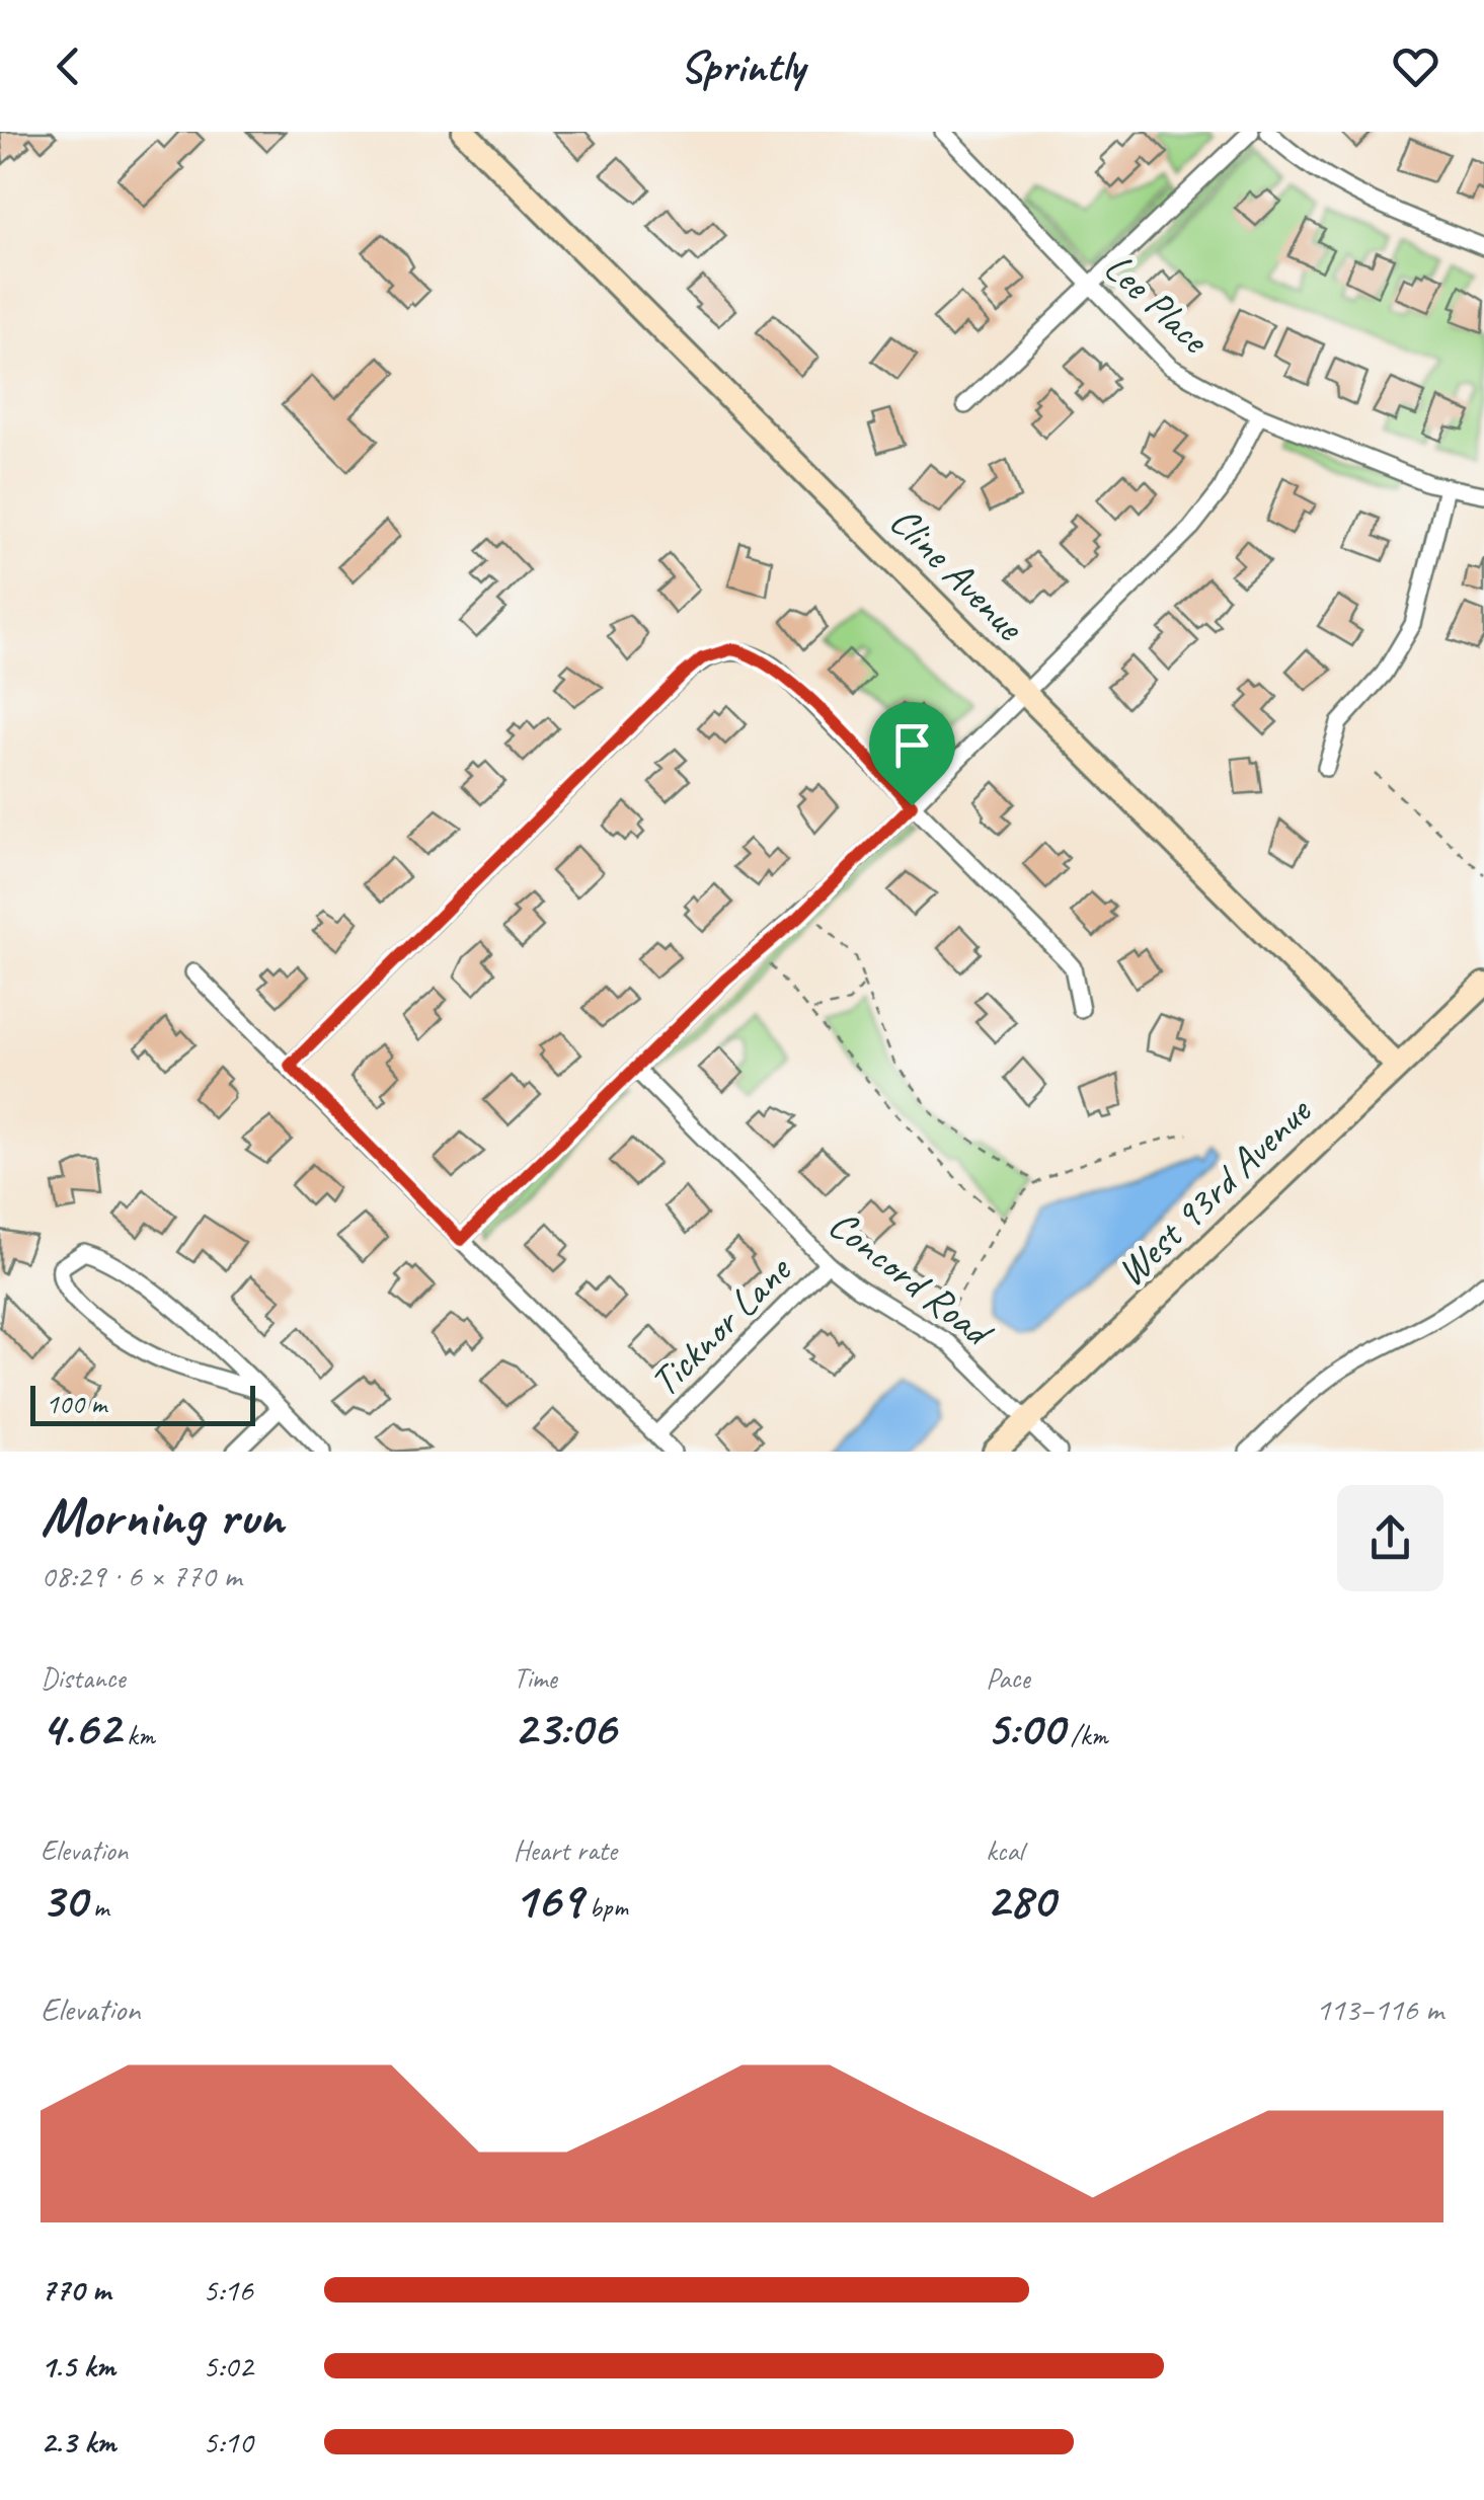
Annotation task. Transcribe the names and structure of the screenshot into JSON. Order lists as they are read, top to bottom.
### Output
{
  "streets": {
    "street": [
      "Lee Place",
      "Cline Avenue",
      "West 93rd Avenue",
      "Concord Road",
      "Ticknor Lane"
    ]
  },
  "crossings": [
    ["Cline Avenue", "West 93rd Avenue"],
    ["West 93rd Avenue", "Concord Road"],
    ["Concord Road", "Ticknor Lane"]
  ],
  "scale_bar": "100 m",
  "page": {
    "header": "Sprintly",
    "scale": "100 m",
    "heading": ["Morning run", "08:29 · 6 × 770 m"],
    "stats": [
      ["Distance", "4.62 km"],
      ["Time", "23:06"],
      ["Pace", "5:00 /km"],
      ["Elevation", "30 m"],
      ["Heart rate", "169 bpm"],
      ["kcal", "280"]
    ],
    "chart": ["Elevation", "113–116 m"],
    "list": [
      {
        "name": "770 m",
        "note": "5:16"
      },
      {
        "name": "1.5 km",
        "note": "5:02"
      },
      {
        "name": "2.3 km",
        "note": "5:10"
      }
    ]
  }
}
